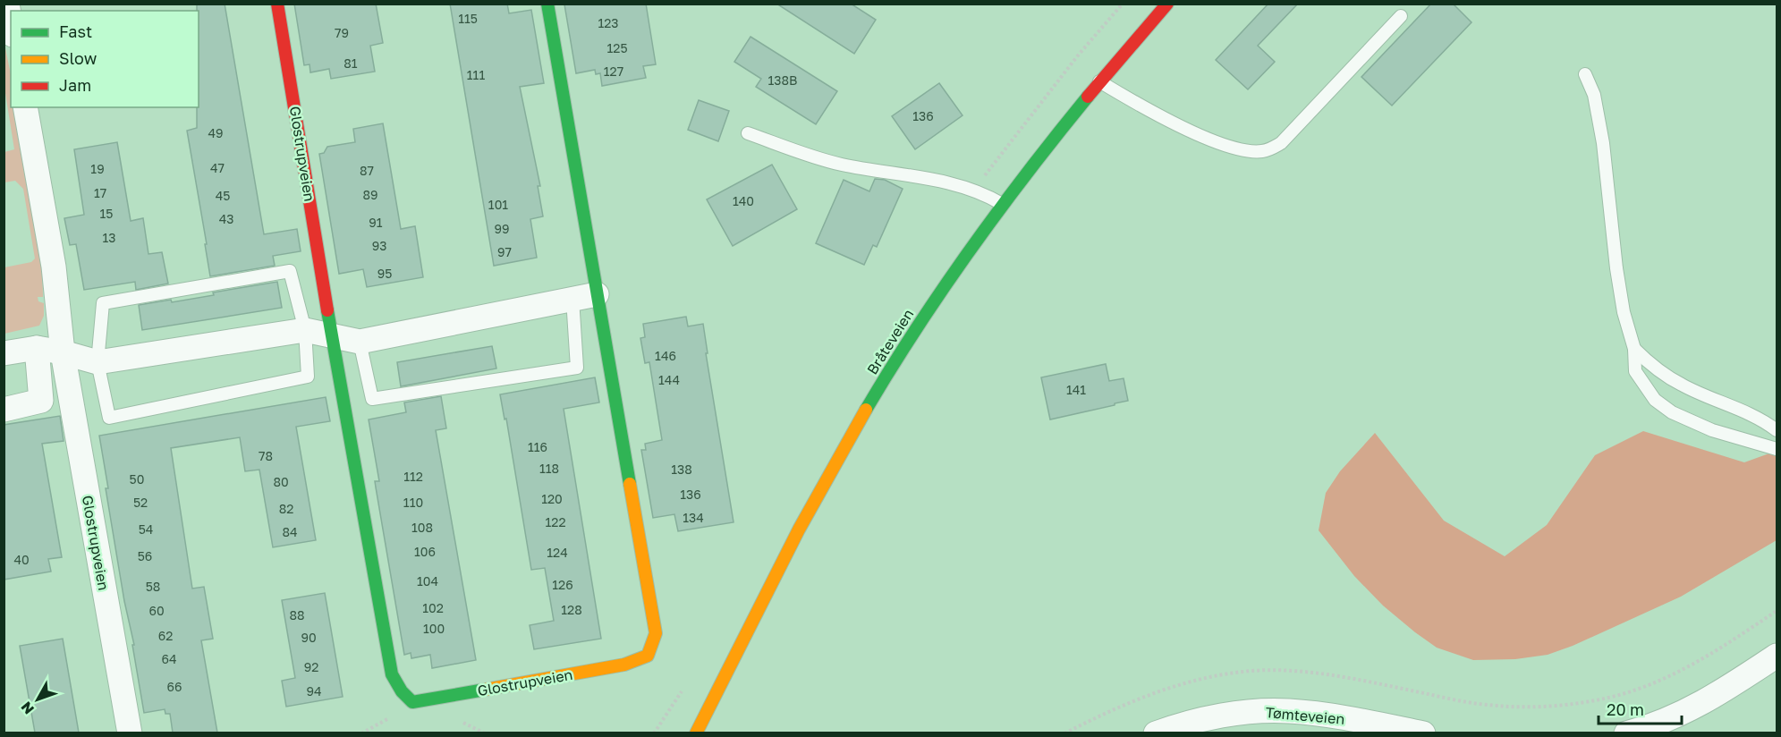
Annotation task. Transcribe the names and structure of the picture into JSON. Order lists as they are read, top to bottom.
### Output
{
  "streets": {
    "street": ["Glostrupveien", "Bråteveien", "Tømteveien"]
  },
  "house_numbers": [
    "115",
    "123",
    "79",
    "125",
    "81",
    "127",
    "111",
    "138B",
    "136",
    "49",
    "47",
    "19",
    "87",
    "17",
    "89",
    "45",
    "140",
    "101",
    "15",
    "43",
    "91",
    "99",
    "13",
    "93",
    "97",
    "95",
    "146",
    "144",
    "141",
    "116",
    "78",
    "118",
    "138",
    "112",
    "50",
    "80",
    "136",
    "120",
    "52",
    "110",
    "82",
    "134",
    "122",
    "108",
    "54",
    "84",
    "106",
    "124",
    "56",
    "40",
    "104",
    "126",
    "58",
    "102",
    "128",
    "60",
    "88",
    "100",
    "62",
    "90",
    "64",
    "92",
    "66",
    "94"
  ],
  "legend": ["Fast", "Slow", "Jam"],
  "scale_bar": "20 m",
  "north": "bottom left"
}
